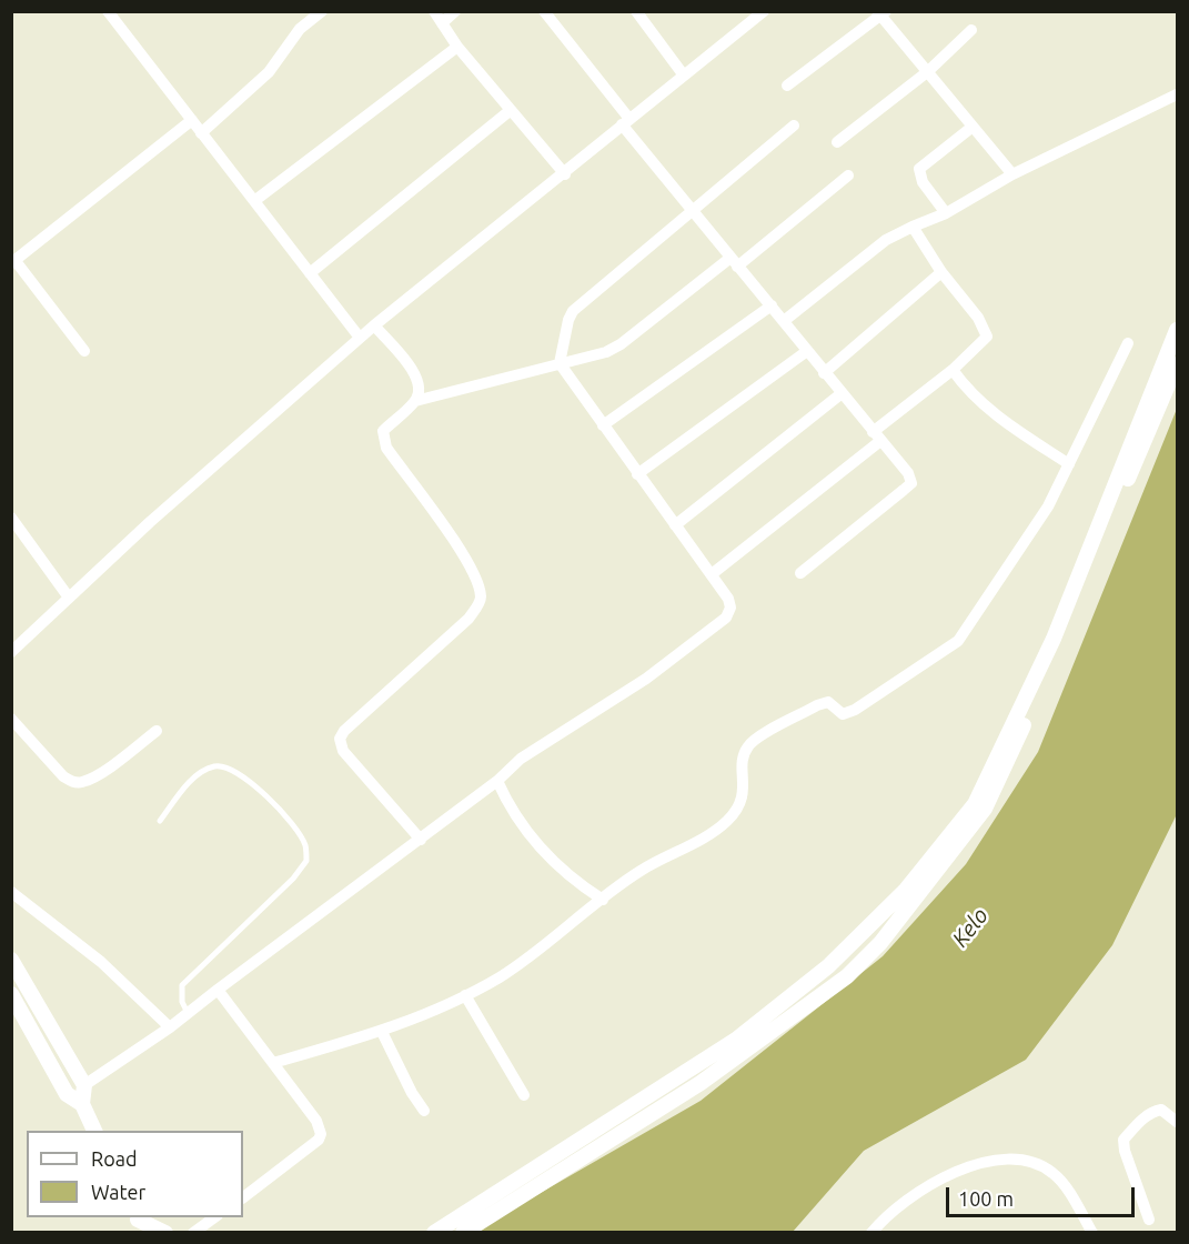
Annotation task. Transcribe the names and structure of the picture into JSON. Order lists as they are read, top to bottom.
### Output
{
  "water": ["Kelo"],
  "legend": ["Road", "Water"],
  "scale_bar": "100 m"
}
